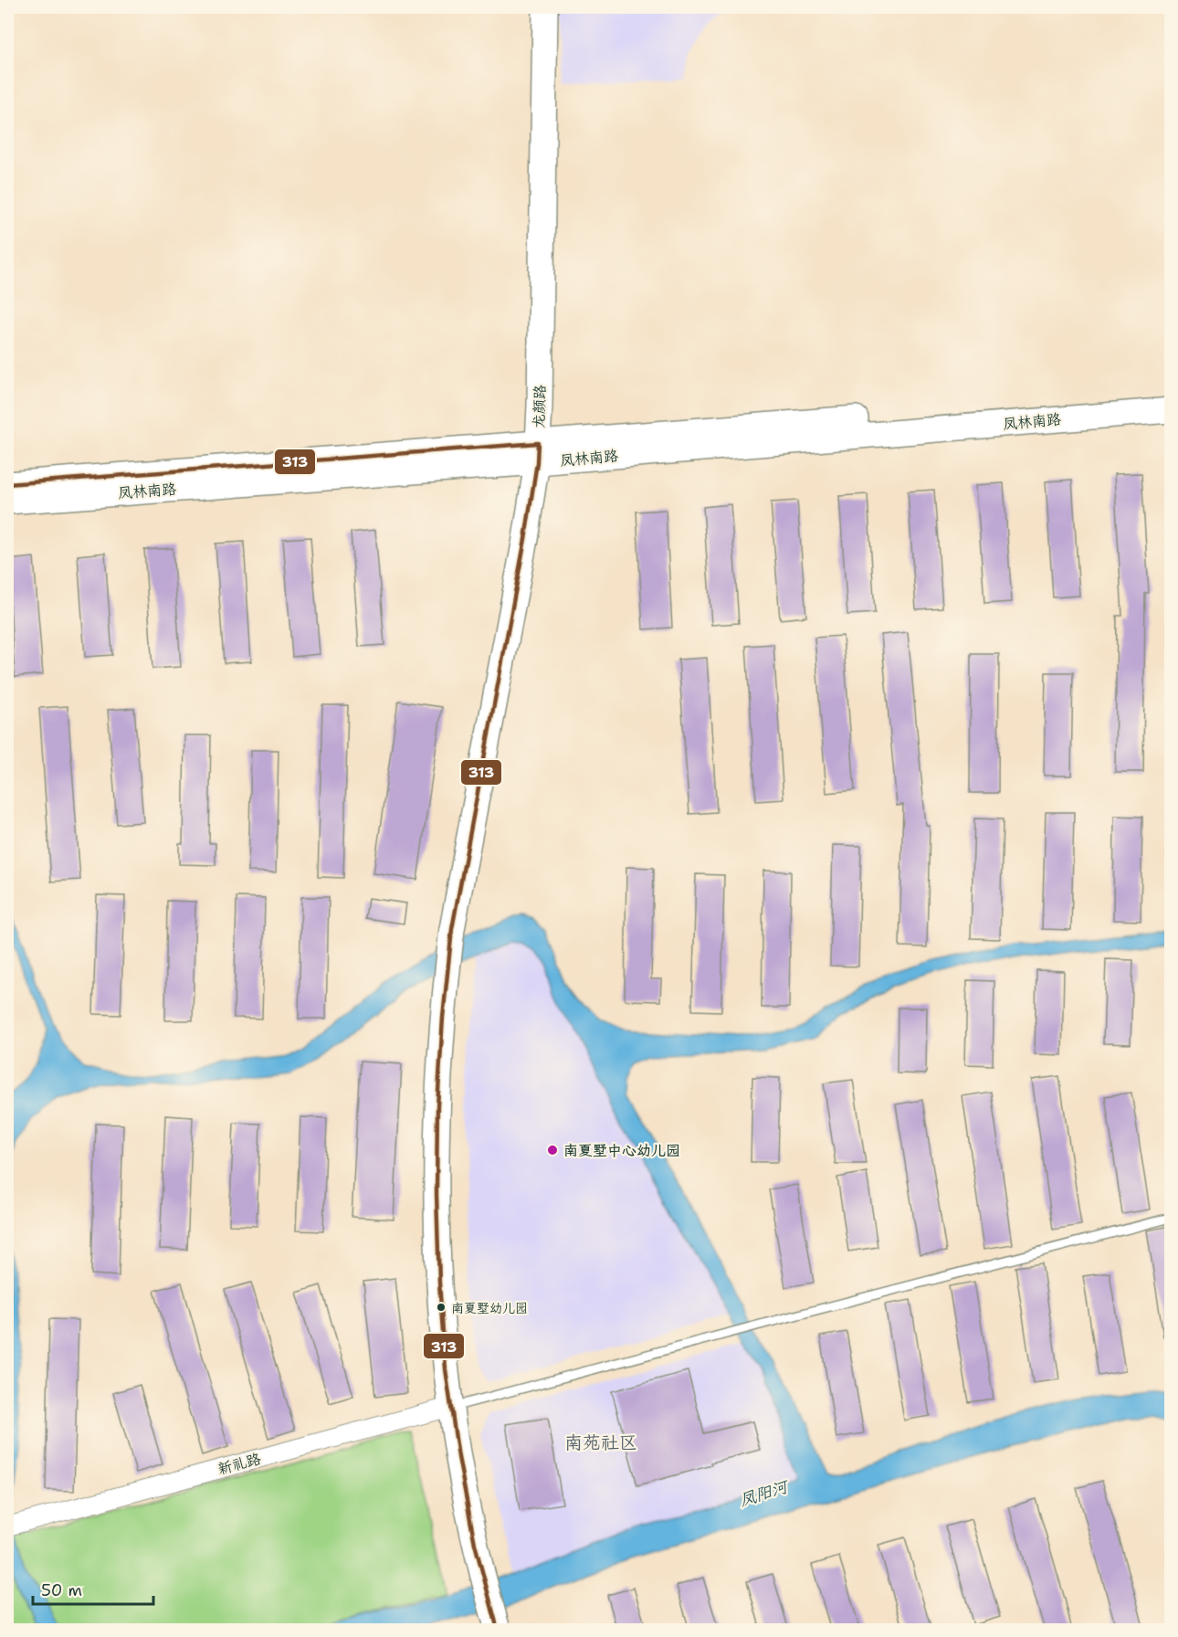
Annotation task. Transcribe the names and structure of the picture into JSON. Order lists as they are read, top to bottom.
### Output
{
  "streets": {
    "main road": ["龙颜路", "凤林南路"],
    "street": ["新礼路"]
  },
  "crossings": [
    ["龙颜路", "凤林南路"],
    ["龙颜路", "新礼路"]
  ],
  "districts": ["南苑社区"],
  "water": ["凤阳河"],
  "places": ["南夏墅中心幼儿园", "南夏墅幼儿园"],
  "lines": ["transit line 313"],
  "scale_bar": "50 m"
}
